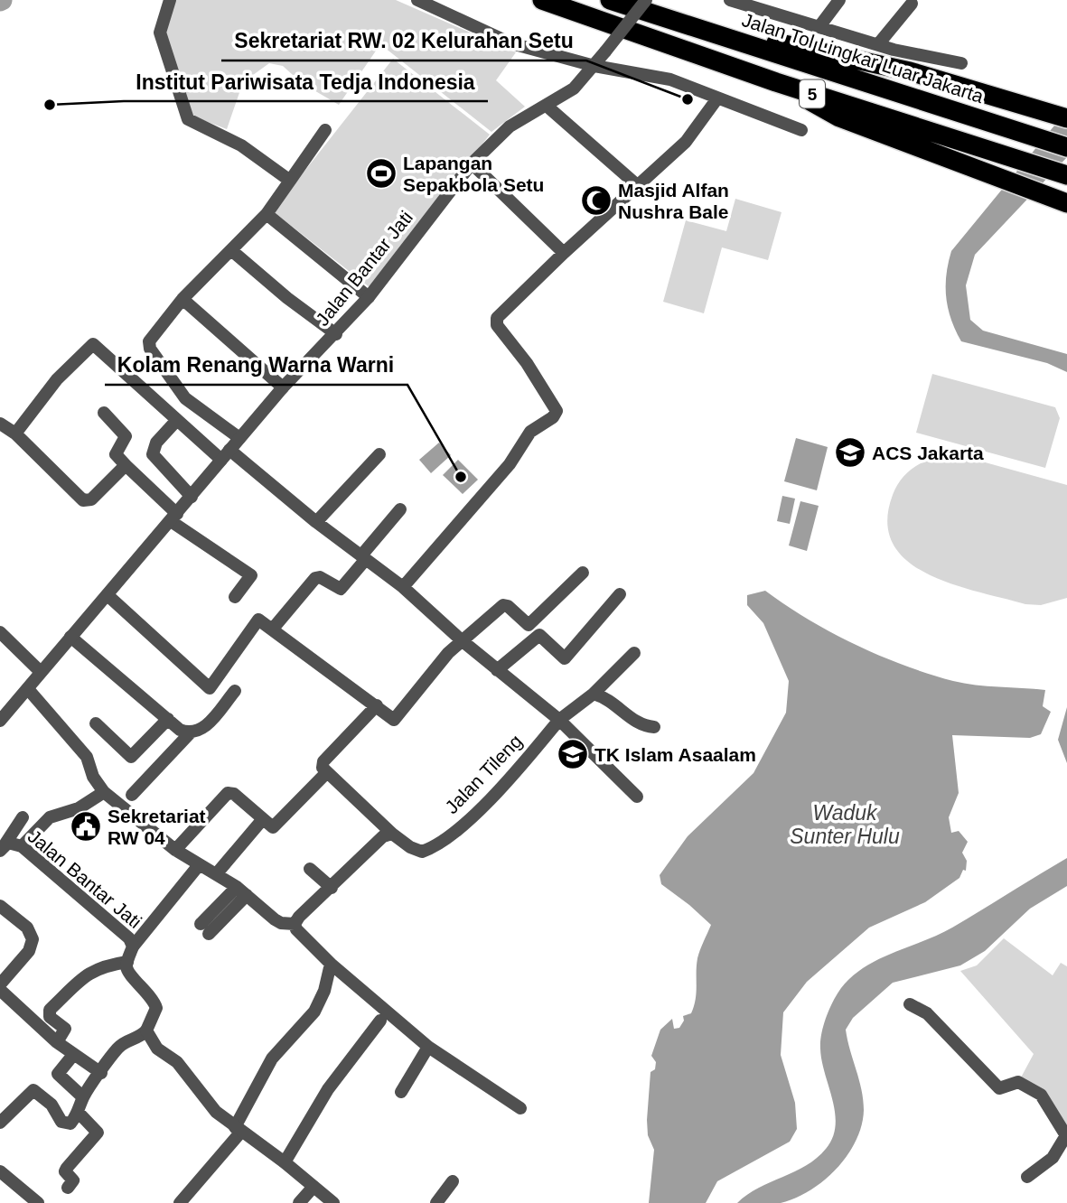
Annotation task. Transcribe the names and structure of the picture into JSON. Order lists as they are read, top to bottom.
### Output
{
  "streets": {
    "highway": ["Jalan Tol Lingkar Luar Jakarta", "5"],
    "street": ["Jalan Bantar Jati", "Jalan Tileng"]
  },
  "water": ["Waduk Sunter Hulu"],
  "places": {
    "other": ["Sekretariat RW. 02 Kelurahan Setu", "Institut Pariwisata Tedja Indonesia", "Kolam Renang Warna Warni"],
    "sports": ["Lapangan Sepakbola Setu"],
    "mosque": ["Masjid Alfan Nushra Bale"],
    "school or university": ["ACS Jakarta", "TK Islam Asaalam"],
    "public building": ["Sekretariat RW 04"]
  }
}
